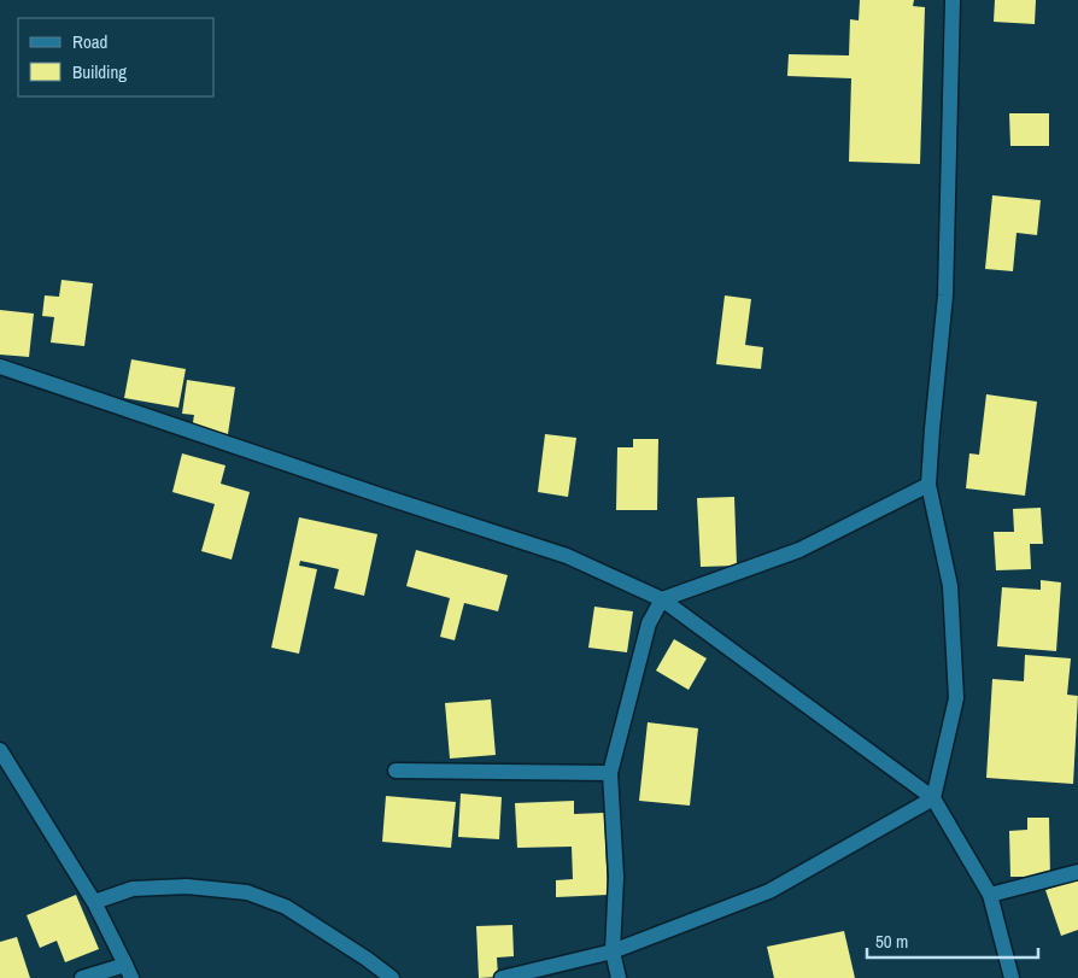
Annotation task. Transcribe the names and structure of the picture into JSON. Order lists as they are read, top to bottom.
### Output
{
  "legend": ["Road", "Building"],
  "scale_bar": "50 m"
}
